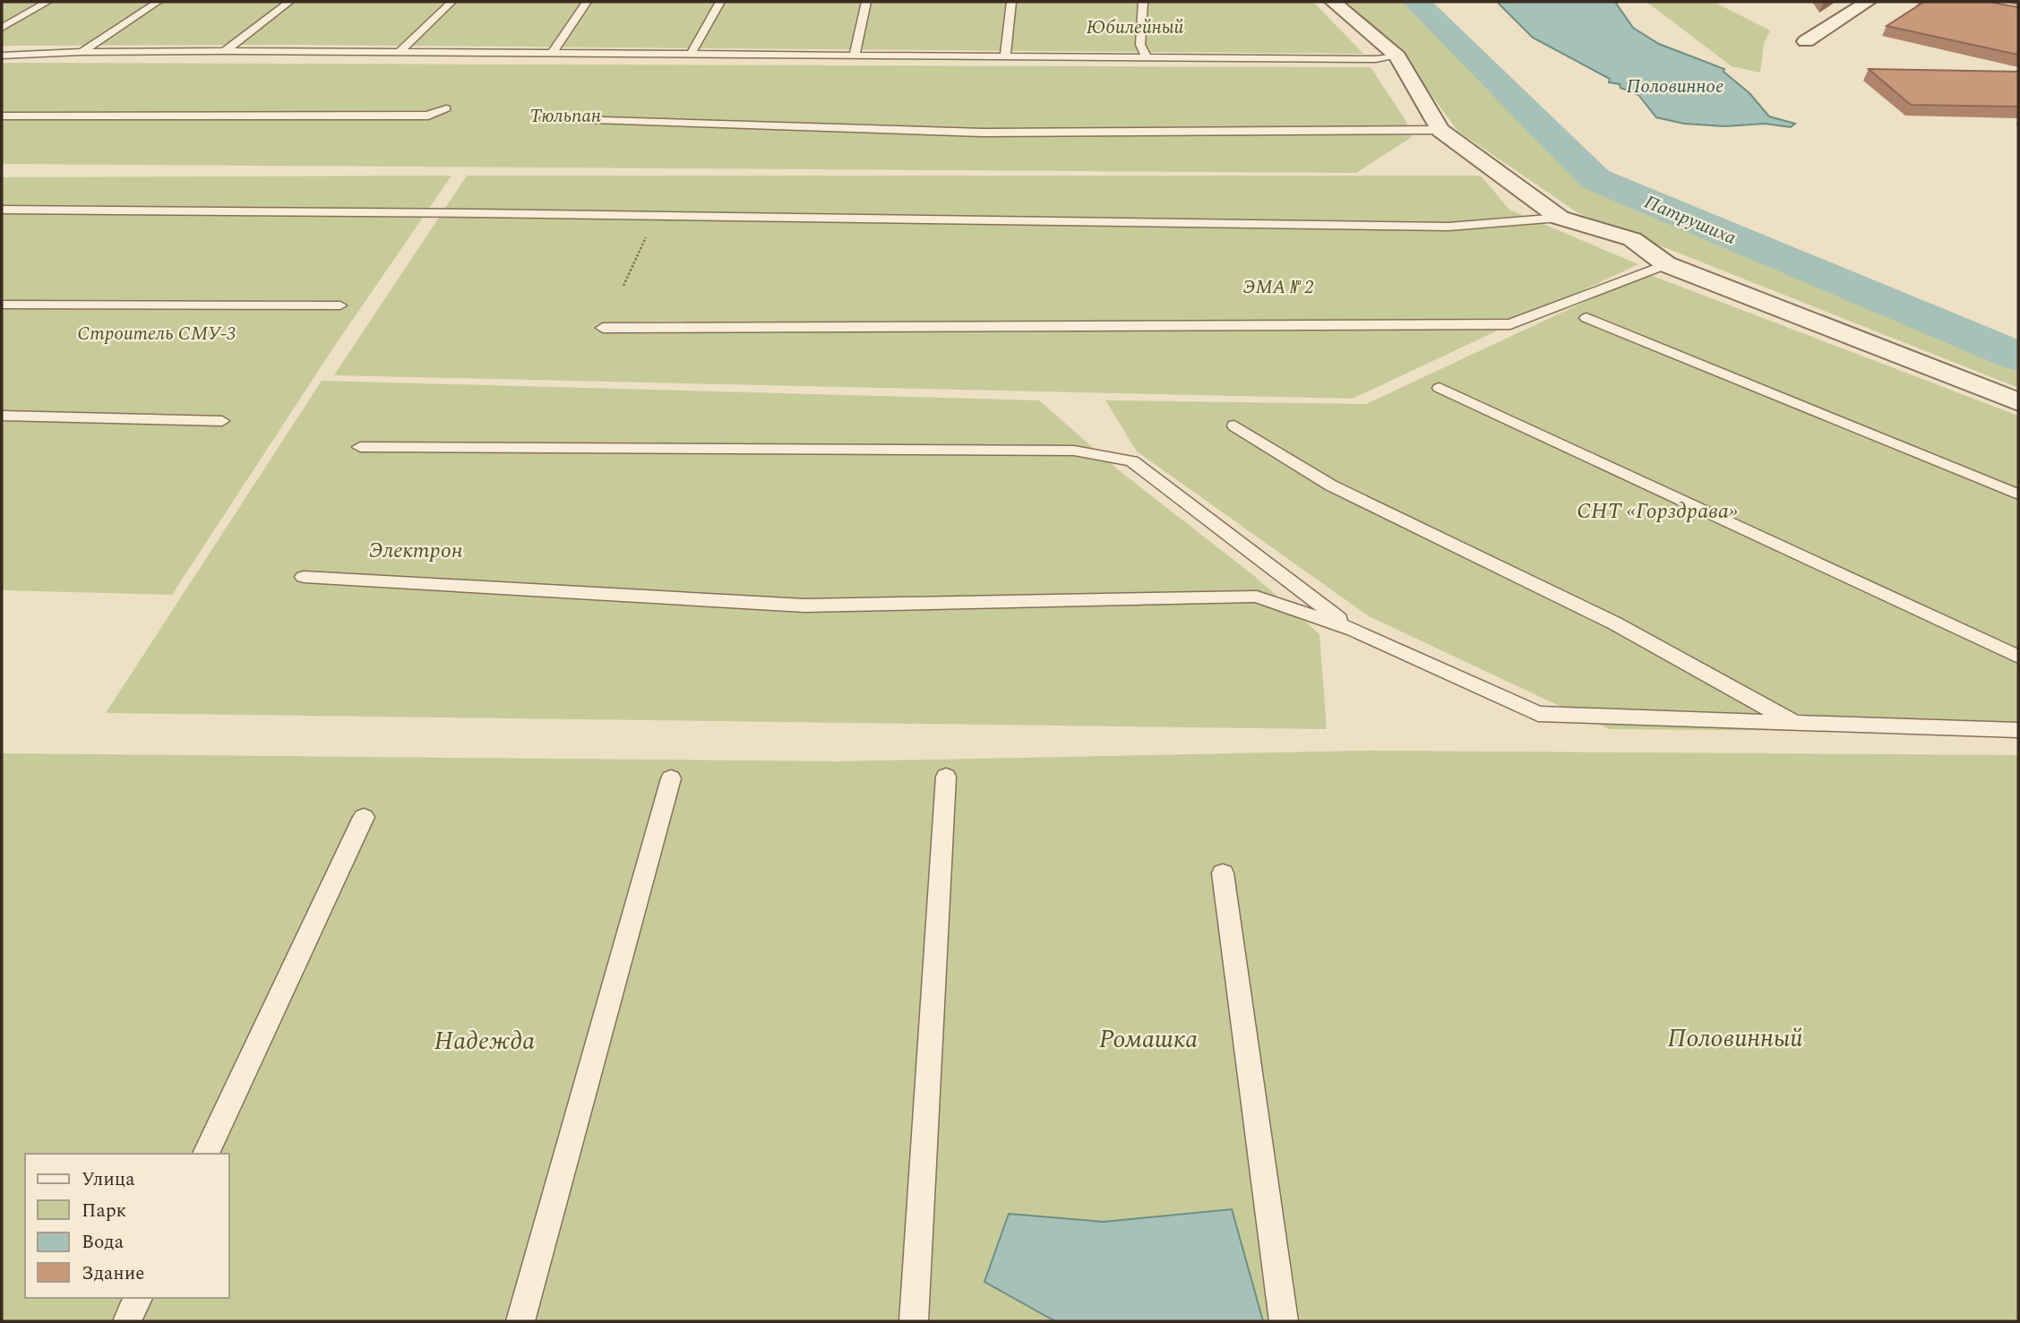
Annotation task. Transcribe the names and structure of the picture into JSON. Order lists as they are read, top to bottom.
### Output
{
  "water": ["Половинное", "Патрушиха"],
  "parks": [
    "Юбилейный",
    "Тюльпан",
    "ЭМА № 2",
    "Строитель СМУ-3",
    "СНТ «Горздрава»",
    "Электрон",
    "Половинный",
    "Ромашка",
    "Надежда"
  ],
  "legend": [
    "Улица",
    "Парк",
    "Вода",
    "Здание"
  ]
}
